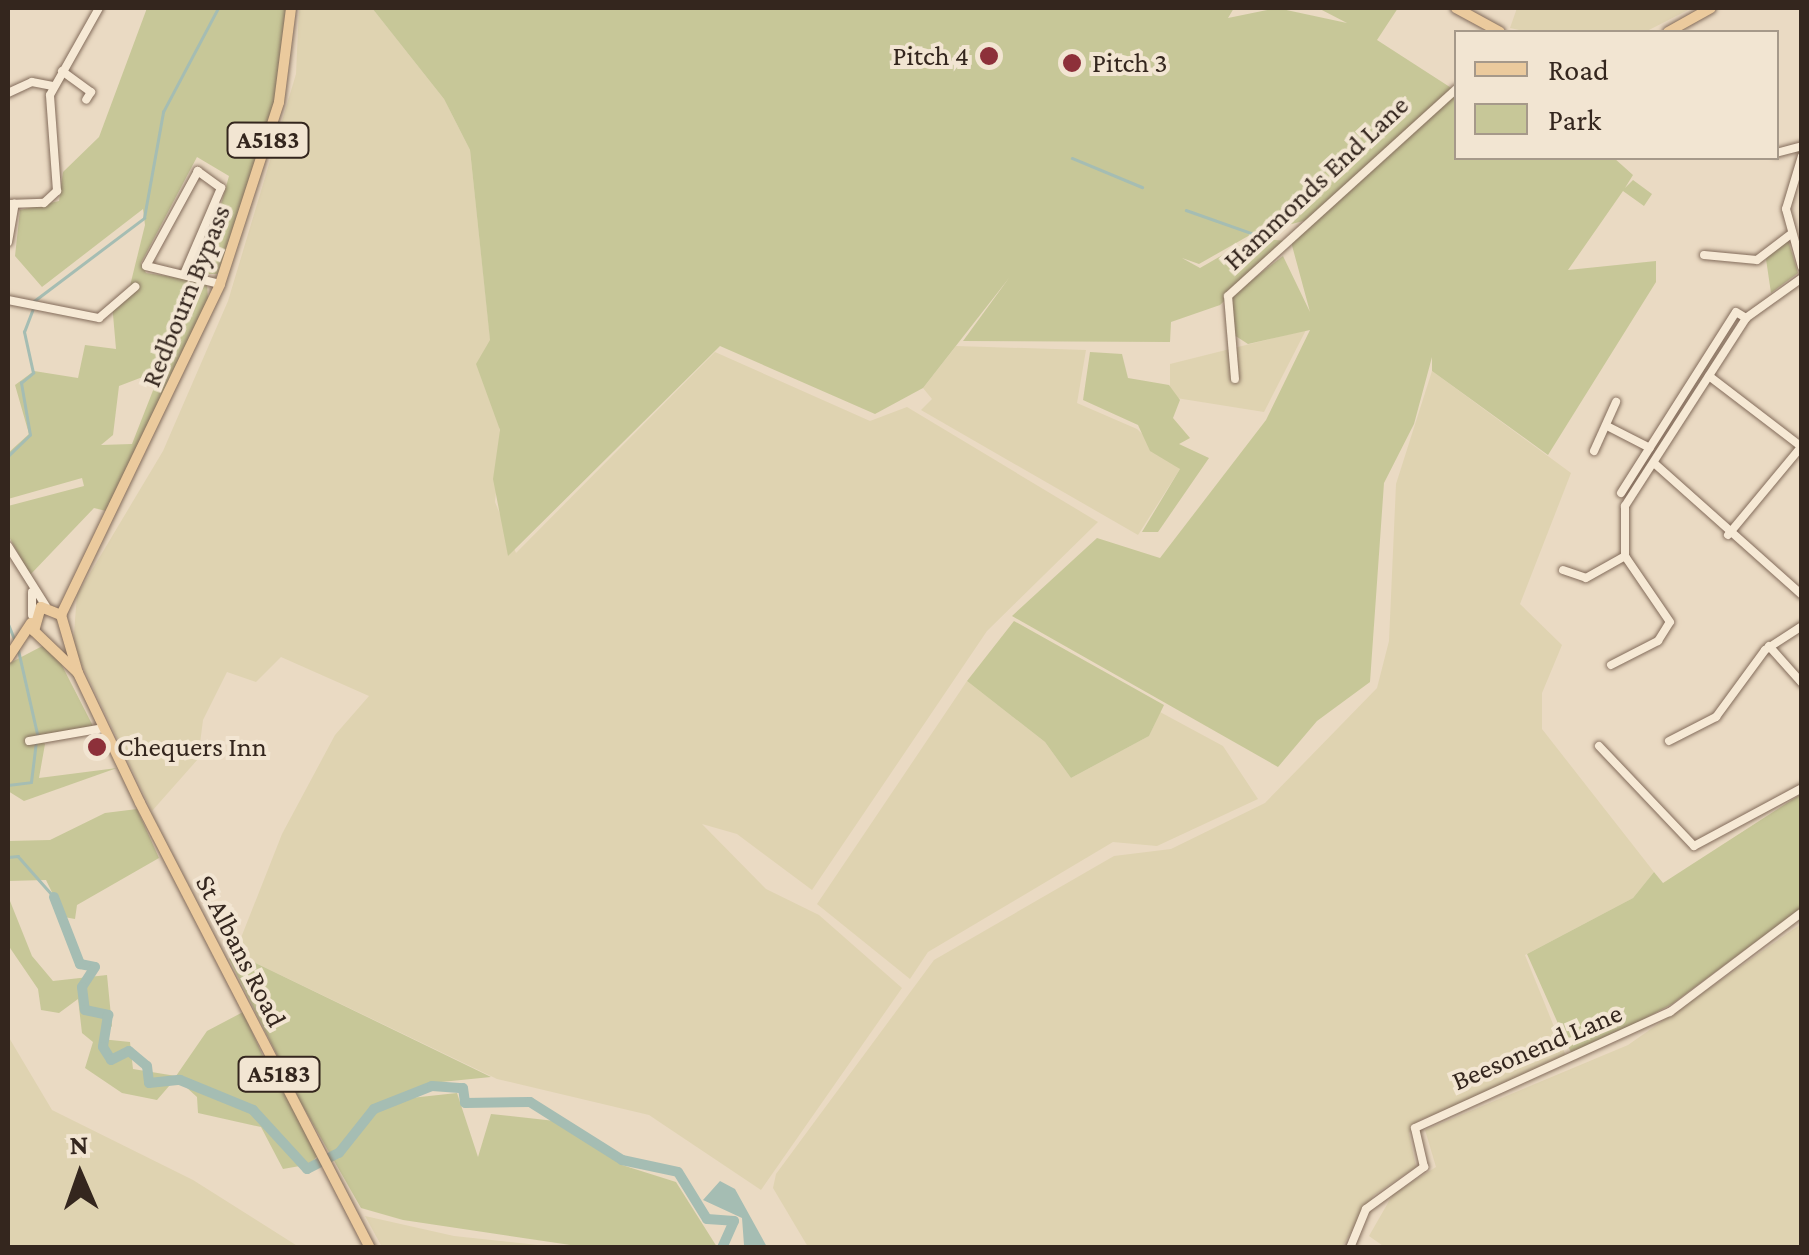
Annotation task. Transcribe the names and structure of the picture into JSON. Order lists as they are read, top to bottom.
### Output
{
  "streets": {
    "main road": ["A5183", "Redbourn Bypass", "St Albans Road"],
    "street": ["Hammonds End Lane", "Beesonend Lane"]
  },
  "crossings": [
    ["Redbourn Bypass", "St Albans Road"]
  ],
  "places": ["Pitch 4", "Pitch 3", "Chequers Inn"],
  "legend": ["Road", "Park"],
  "north": "top"
}
